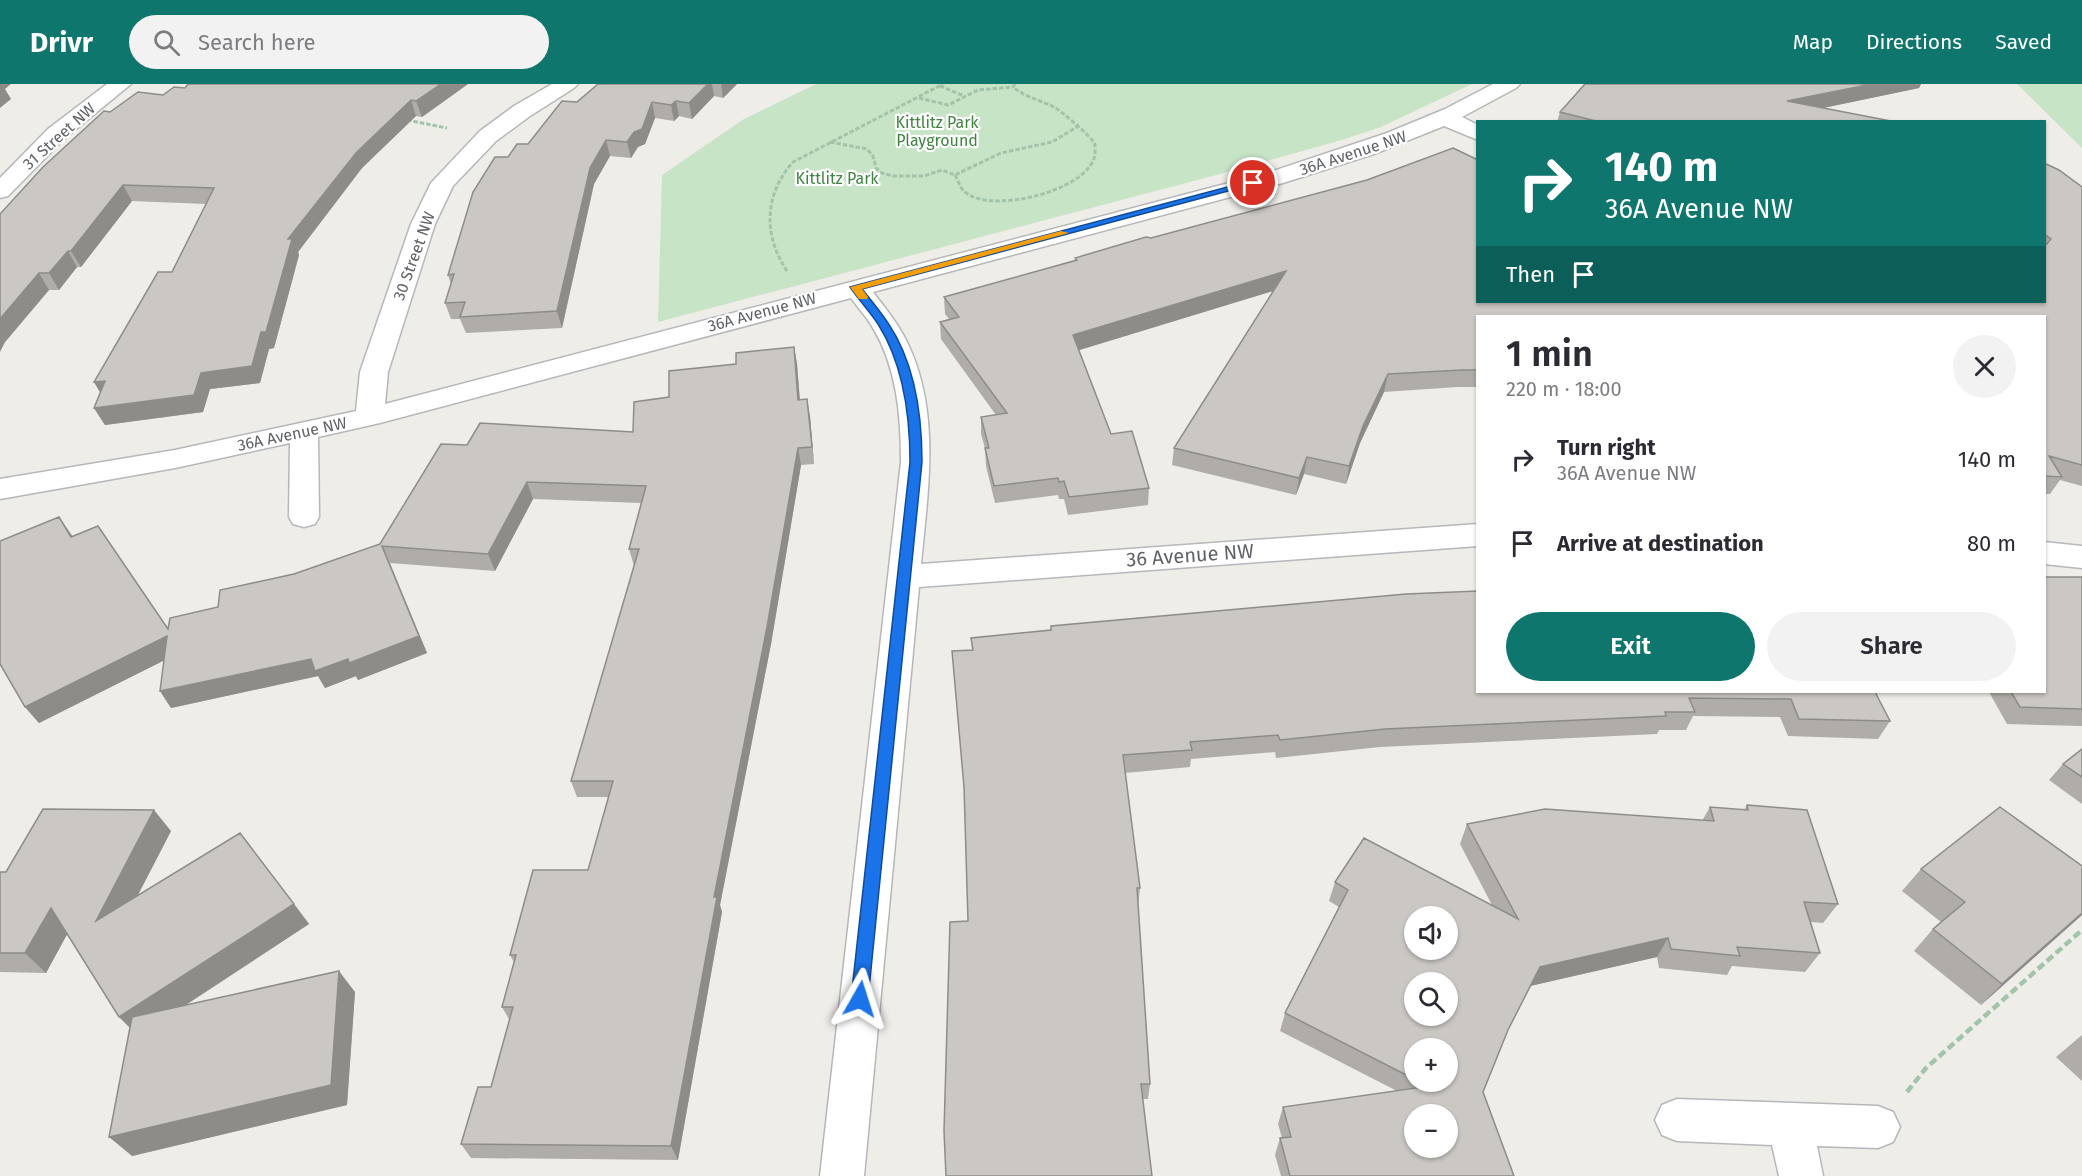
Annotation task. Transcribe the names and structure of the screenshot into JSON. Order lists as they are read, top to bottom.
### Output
{
  "streets": {
    "street": [
      "31 Street NW",
      "36A Avenue NW",
      "30 Street NW",
      "36 Avenue NW"
    ]
  },
  "crossings": [
    ["36A Avenue NW", "30 Street NW"]
  ],
  "parks": ["Kittlitz Park Playground", "Kittlitz Park"],
  "page": {
    "header": "Drivr",
    "search": "Search here",
    "nav": ["Map", "Directions", "Saved"],
    "turn": ["140 m", "36A Avenue NW"],
    "then": "Then",
    "heading": ["1 min", "220 m · 18:00"],
    "list": [
      {
        "name": "Turn right",
        "note": "36A Avenue NW",
        "value": "140 m"
      },
      {
        "name": "Arrive at destination",
        "value": "80 m"
      }
    ],
    "buttons": ["Exit", "Share"],
    "map_buttons": ["+", "−"]
  }
}
